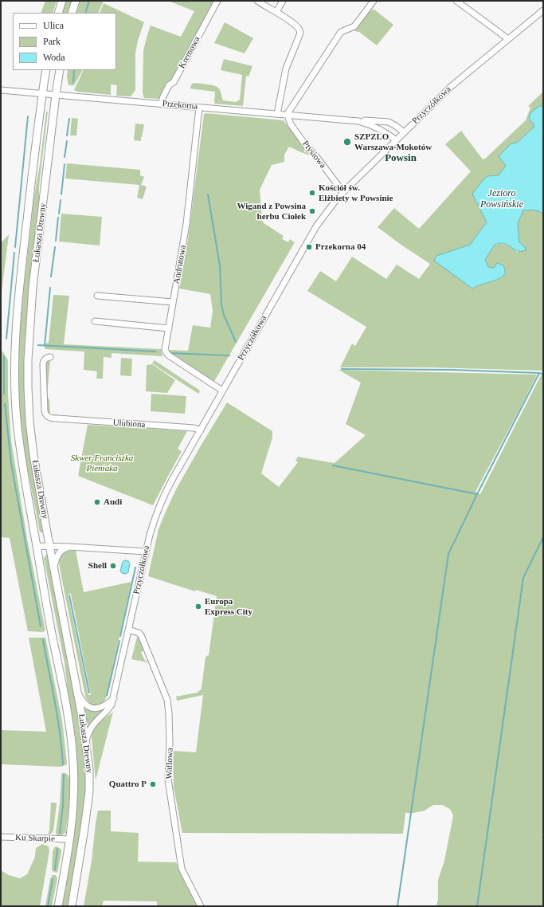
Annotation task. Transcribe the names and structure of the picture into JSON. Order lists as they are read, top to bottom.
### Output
{
  "streets": {
    "main road": ["Łukasza Drewny"],
    "street": [
      "Kremowa",
      "Przekorna",
      "Przyczółkowa",
      "Ptysiowa",
      "Andrutowa",
      "Ulubiona",
      "Waflowa",
      "Ku Skarpie"
    ]
  },
  "crossings": [
    ["Kremowa", "Przekorna"],
    ["Przekorna", "Przyczółkowa"],
    ["Przekorna", "Ptysiowa"],
    ["Przekorna", "Łukasza Drewny"],
    ["Przekorna", "Andrutowa"],
    ["Przyczółkowa", "Ptysiowa"],
    ["Przyczółkowa", "Łukasza Drewny"],
    ["Przyczółkowa", "Andrutowa"],
    ["Przyczółkowa", "Ulubiona"],
    ["Przyczółkowa", "Waflowa"],
    ["Łukasza Drewny", "Ku Skarpie"]
  ],
  "districts": ["Powsin"],
  "water": ["Jezioro Powsińskie"],
  "parks": ["Skwer Franciszka Pieniaka"],
  "places": [
    "SZPZLO Warszawa-Mokotów",
    "Kościół św. Elżbiety w Powsinie",
    "Wigand z Powsina herbu Ciołek",
    "Przekorna 04",
    "Audi",
    "Shell",
    "Europa Express City",
    "Quattro P"
  ],
  "legend": ["Ulica", "Park", "Woda"]
}
